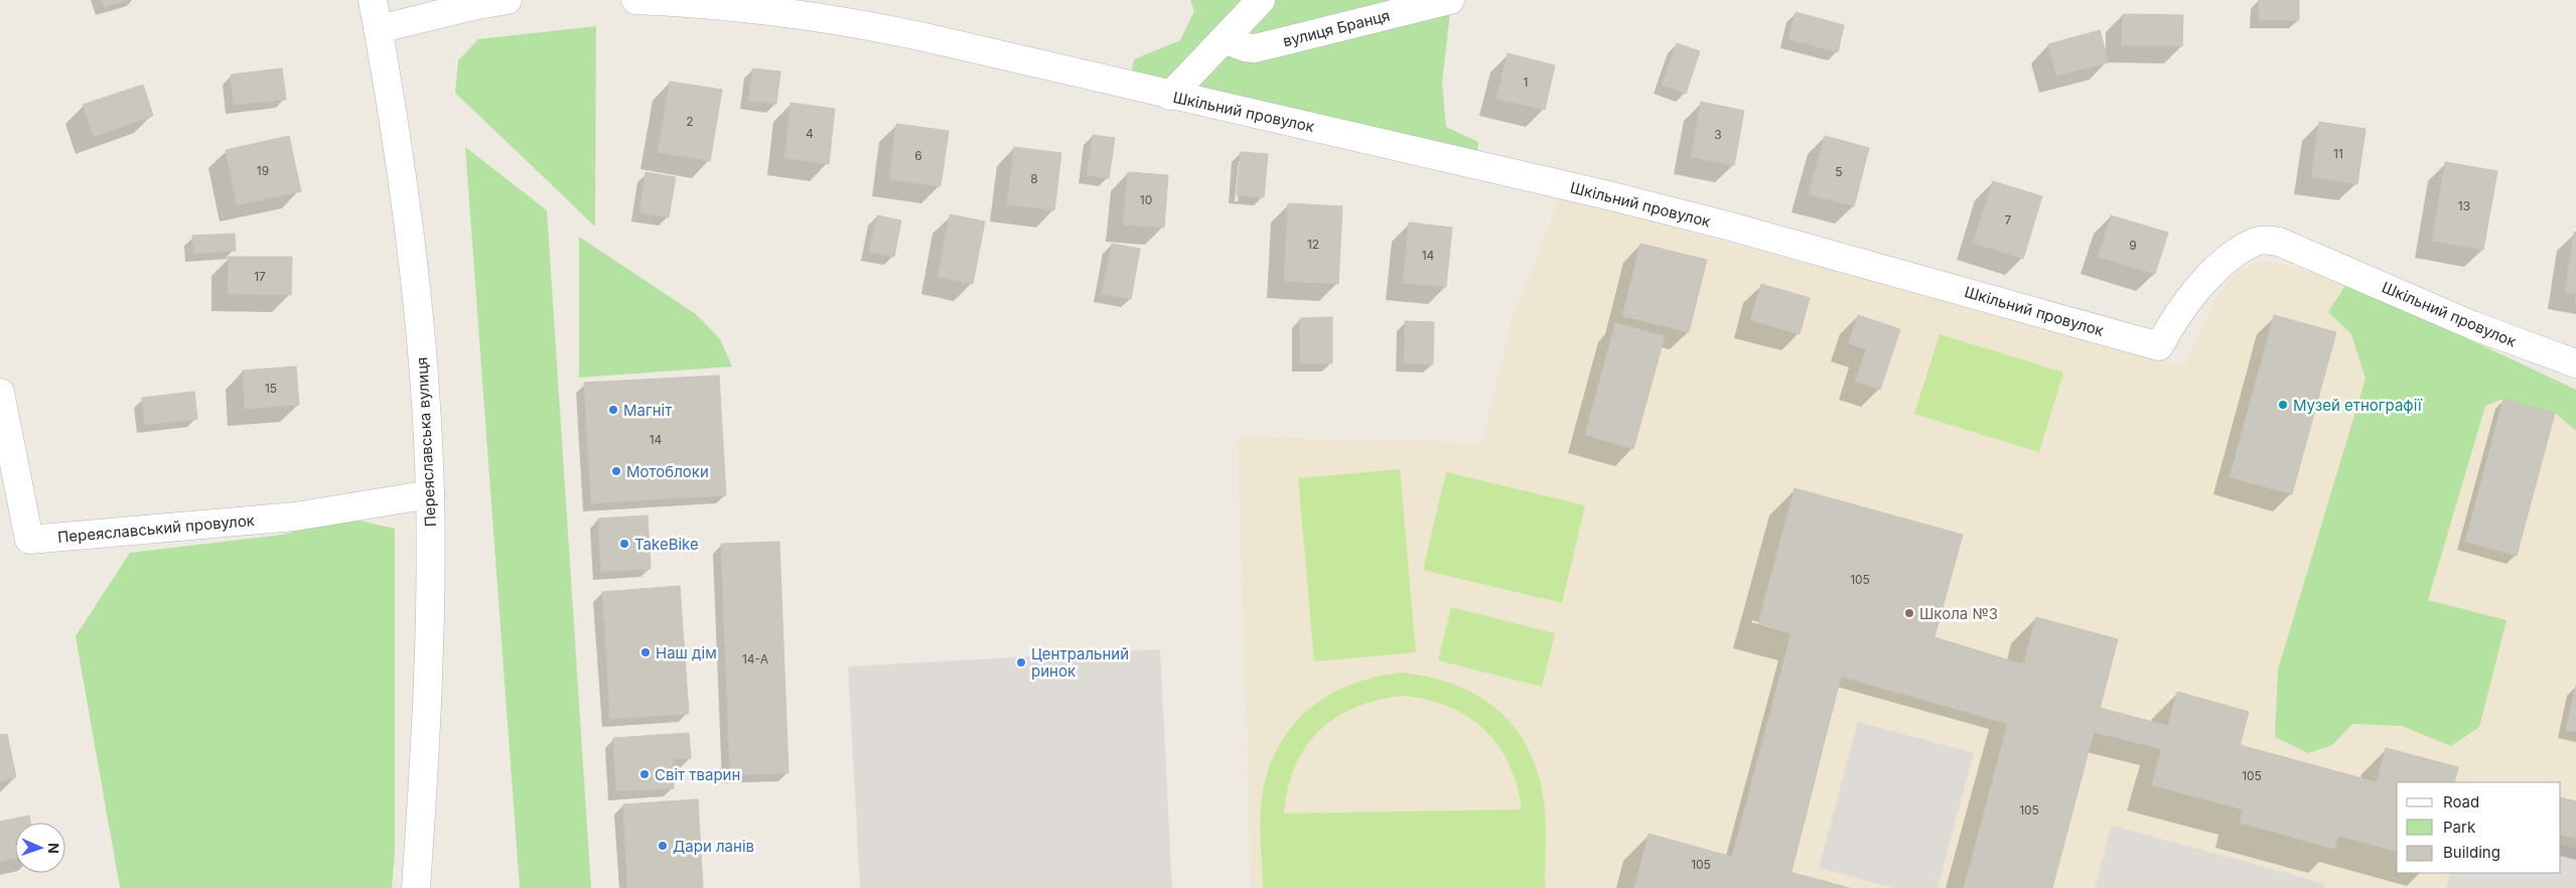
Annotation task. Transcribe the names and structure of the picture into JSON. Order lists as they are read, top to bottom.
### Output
{
  "streets": {
    "street": [
      "вулиця Бранця",
      "Шкільний провулок",
      "Переяславська вулиця",
      "Переяславський провулок"
    ]
  },
  "crossings": [
    ["Переяславська вулиця", "Переяславський провулок"]
  ],
  "places": [
    "Музей етнографії",
    "Магніт",
    "Мотоблоки",
    "TakeBike",
    "Школа №3",
    "Наш дім",
    "Центральний ринок",
    "Світ тварин",
    "Дари ланів"
  ],
  "house_numbers": [
    "1",
    "2",
    "4",
    "3",
    "11",
    "6",
    "19",
    "5",
    "8",
    "10",
    "13",
    "7",
    "12",
    "9",
    "14",
    "17",
    "15",
    "14",
    "105",
    "14-А",
    "105",
    "105",
    "105"
  ],
  "legend": ["Road", "Park", "Building"],
  "north": "right"
}
